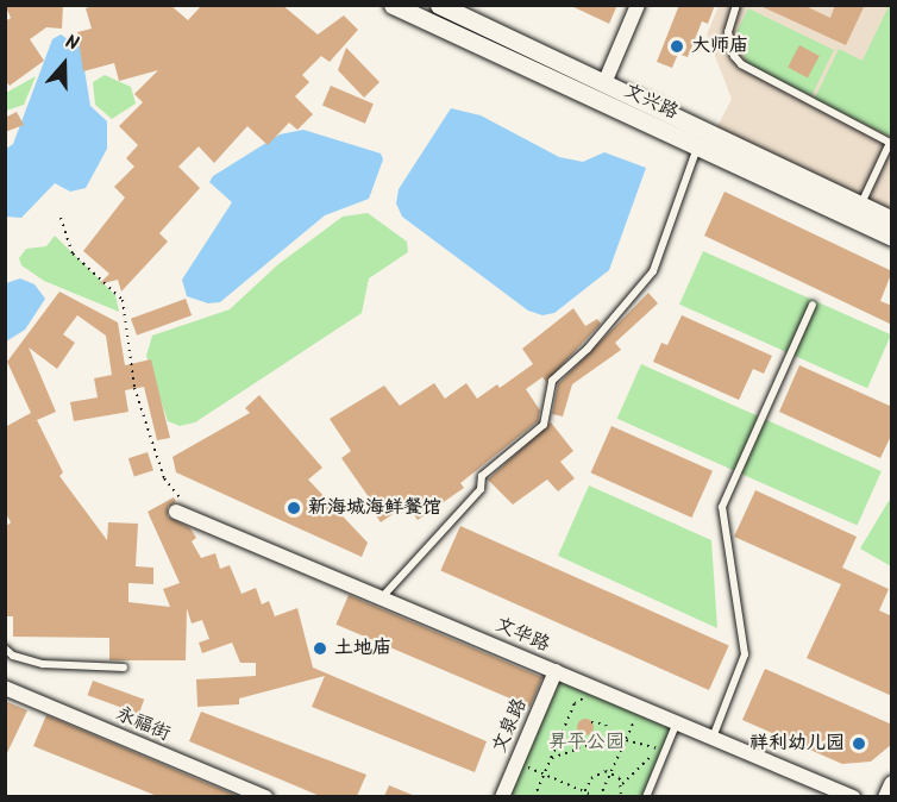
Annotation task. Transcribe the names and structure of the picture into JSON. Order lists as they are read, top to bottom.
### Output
{
  "streets": {
    "street": [
      "文兴路",
      "文华路",
      "永福街",
      "文泉路"
    ]
  },
  "crossings": [
    ["文华路", "文泉路"]
  ],
  "parks": ["昇平公园"],
  "places": [
    "大师庙",
    "新海城海鲜餐馆",
    "土地庙",
    "祥利幼儿园"
  ],
  "north": "top"
}
